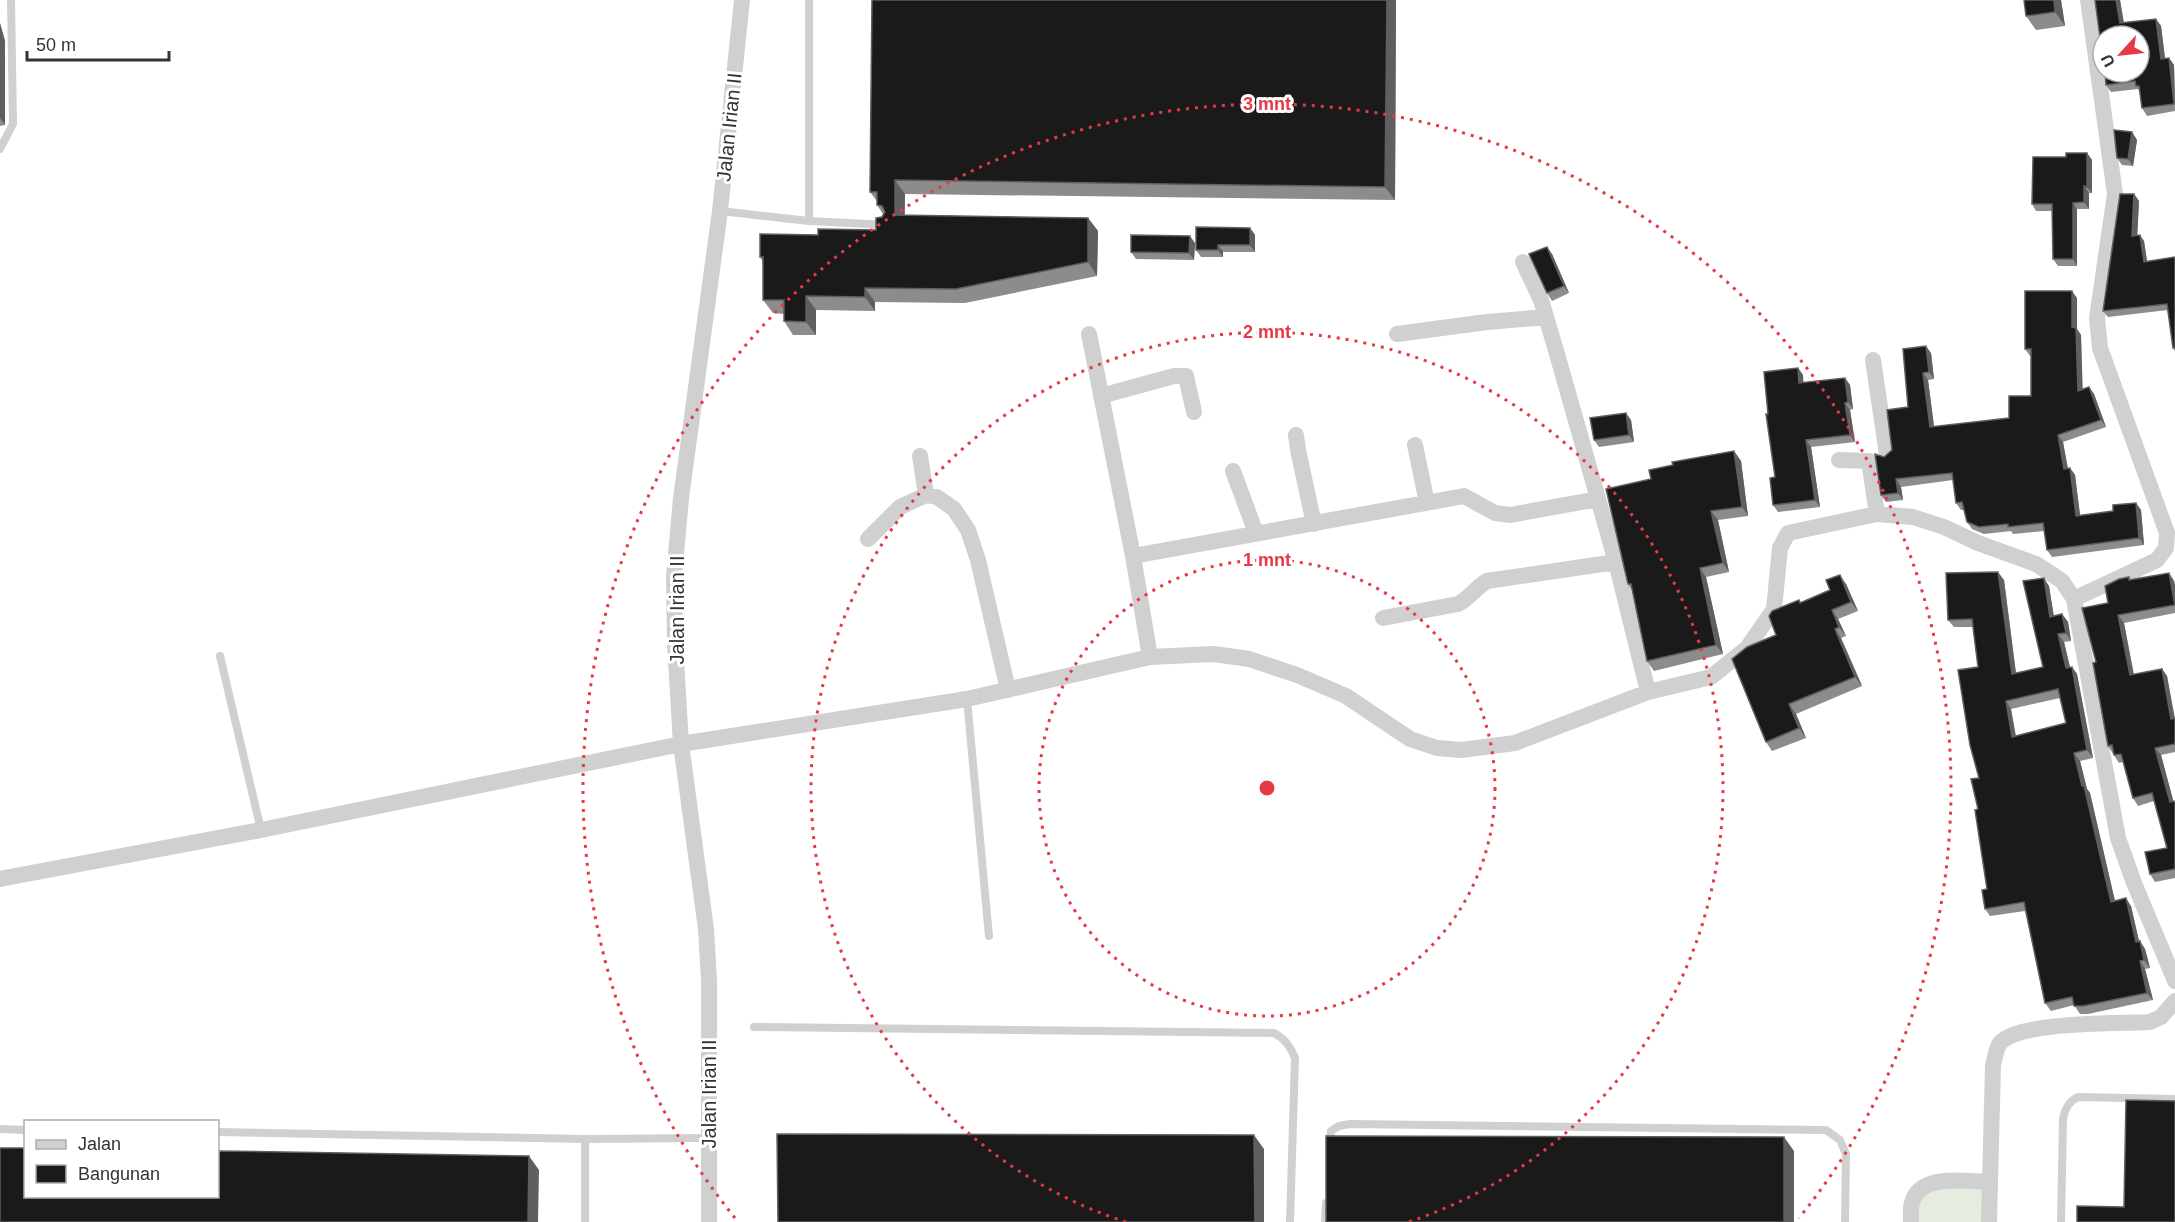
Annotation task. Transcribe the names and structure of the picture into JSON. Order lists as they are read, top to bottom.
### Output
{
  "streets": {
    "street": ["Jalan Irian II"]
  },
  "legend": ["Jalan", "Bangunan"],
  "scale_bar": "50 m",
  "north": "bottom left",
  "rings": ["3 mnt", "2 mnt", "1 mnt"]
}
